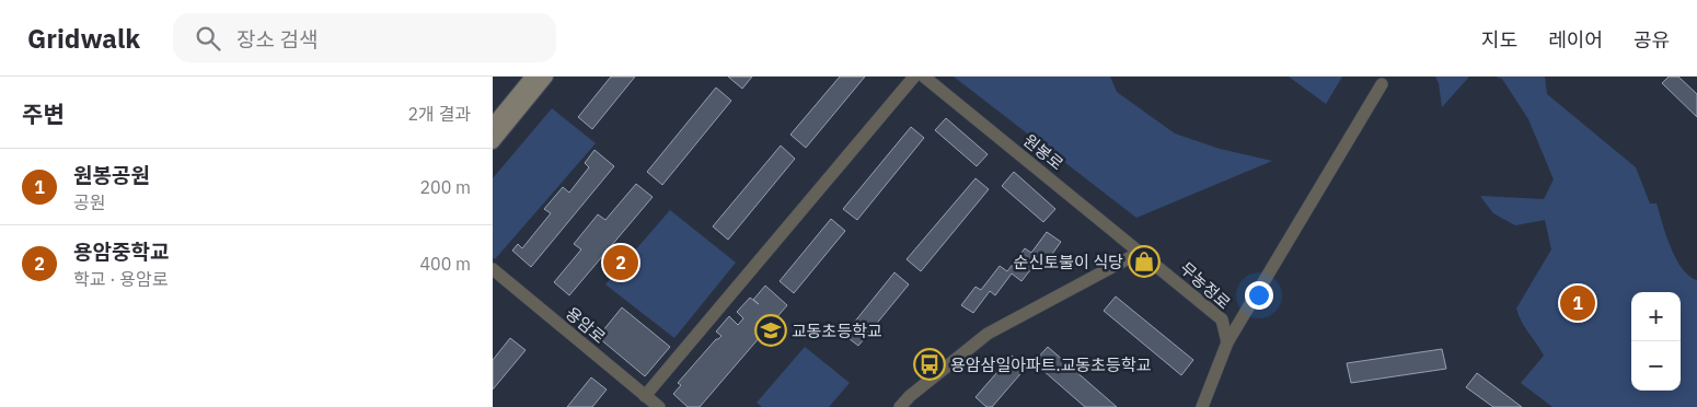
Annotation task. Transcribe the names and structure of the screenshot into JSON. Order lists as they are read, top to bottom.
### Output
{
  "streets": {
    "street": ["원봉로", "무농정로", "용암로"]
  },
  "crossings": [
    ["원봉로", "무농정로"]
  ],
  "places": {
    "shop": ["순신토불이 식당"],
    "school or university": ["교동초등학교"],
    "bus stop": ["용암삼일아파트.교동초등학교"]
  },
  "page": {
    "header": "Gridwalk",
    "search": "장소 검색",
    "nav": ["지도", "레이어", "공유"],
    "heading": ["주변", "2개 결과"],
    "list": [
      {
        "mark": "1",
        "name": "원봉공원",
        "note": "공원",
        "value": "200 m"
      },
      {
        "mark": "2",
        "name": "용암중학교",
        "note": "학교 · 용암로",
        "value": "400 m"
      }
    ],
    "pins": ["2", "1"],
    "map_buttons": ["+", "−"]
  }
}
